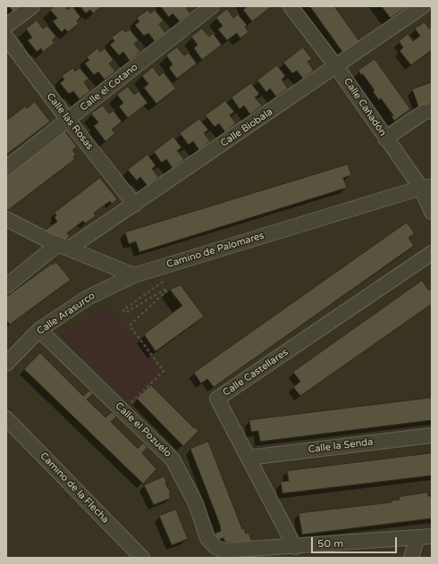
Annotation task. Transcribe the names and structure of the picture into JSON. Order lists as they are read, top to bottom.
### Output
{
  "streets": {
    "street": [
      "Calle el Cotano",
      "Calle Cañadón",
      "Calle las Rosas",
      "Calle Biobala",
      "Camino de Palomares",
      "Calle Arasurco",
      "Calle Castellares",
      "Calle el Pozuelo",
      "Calle la Senda",
      "Camino de la Flecha"
    ]
  },
  "crossings": [
    ["Calle el Cotano", "Calle las Rosas"],
    ["Calle Cañadón", "Calle Biobala"],
    ["Calle Cañadón", "Camino de Palomares"],
    ["Calle las Rosas", "Calle Biobala"],
    ["Camino de Palomares", "Calle Arasurco"],
    ["Calle Arasurco", "Calle el Pozuelo"],
    ["Calle Castellares", "Calle el Pozuelo"],
    ["Calle Castellares", "Calle la Senda"]
  ],
  "scale_bar": "50 m"
}
